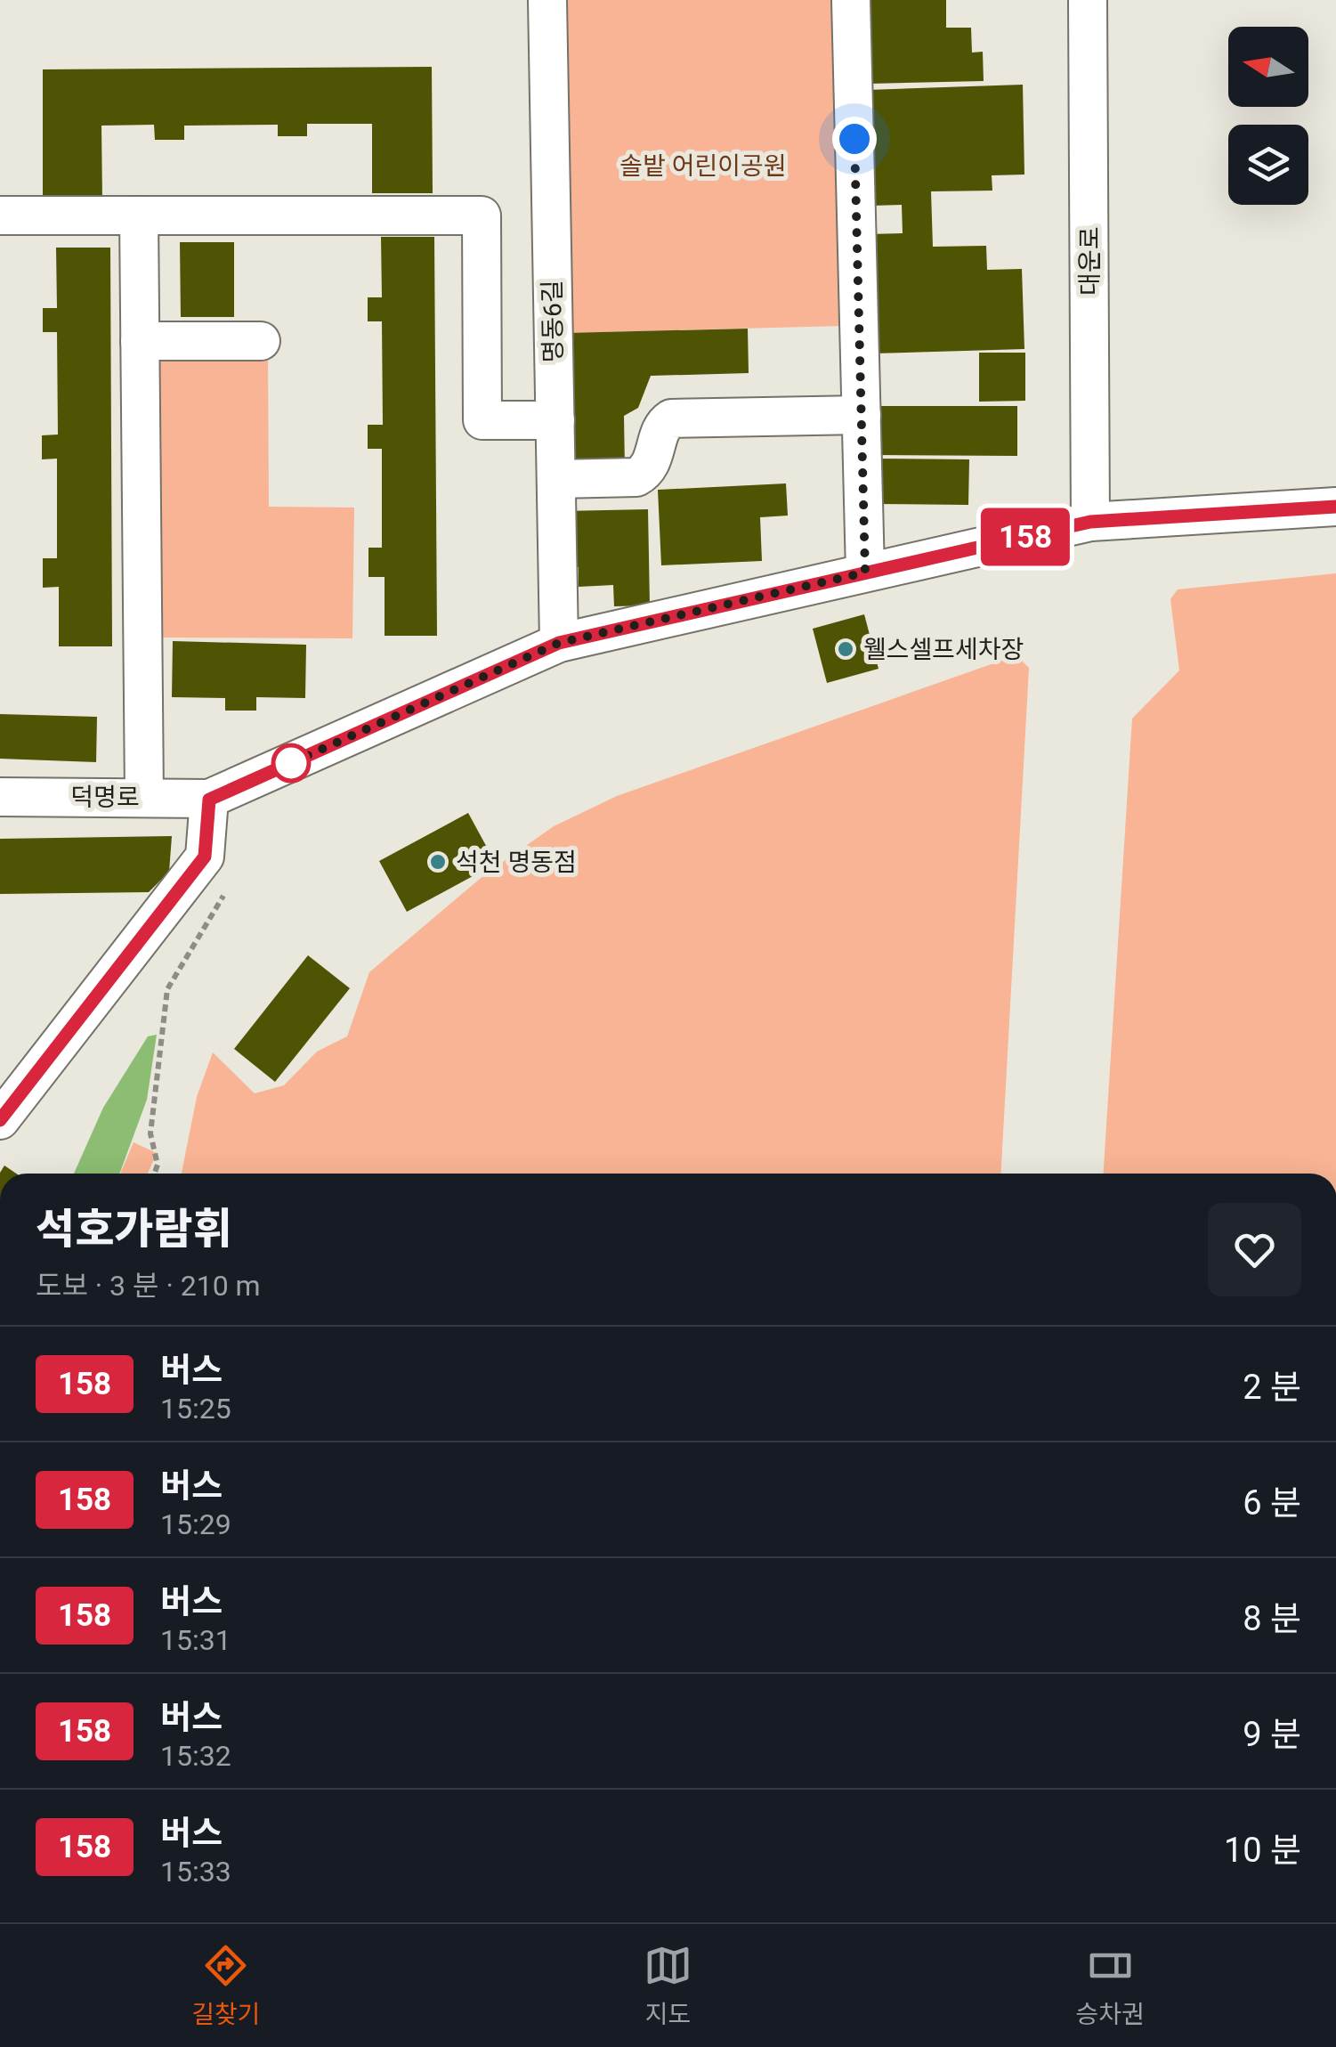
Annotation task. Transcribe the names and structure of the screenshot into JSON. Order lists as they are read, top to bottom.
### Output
{
  "streets": {
    "street": ["대운로", "명동6길", "덕명로"]
  },
  "crossings": [
    ["대운로", "덕명로"],
    ["명동6길", "덕명로"]
  ],
  "parks": ["솔밭 어린이공원"],
  "places": ["웰스셀프세차장", "석천 명동점"],
  "lines": ["bus line 158"],
  "north": "left",
  "page": {
    "on_map": "158",
    "heading": ["석호가람휘", "도보 · 3 분 · 210 m"],
    "list": [
      {
        "mark": "158",
        "name": "버스",
        "note": "15:25",
        "value": "2 분"
      },
      {
        "mark": "158",
        "name": "버스",
        "note": "15:29",
        "value": "6 분"
      },
      {
        "mark": "158",
        "name": "버스",
        "note": "15:31",
        "value": "8 분"
      },
      {
        "mark": "158",
        "name": "버스",
        "note": "15:32",
        "value": "9 분"
      },
      {
        "mark": "158",
        "name": "버스",
        "note": "15:33",
        "value": "10 분"
      }
    ],
    "tabs": ["길찾기", "지도", "승차권"]
  }
}
